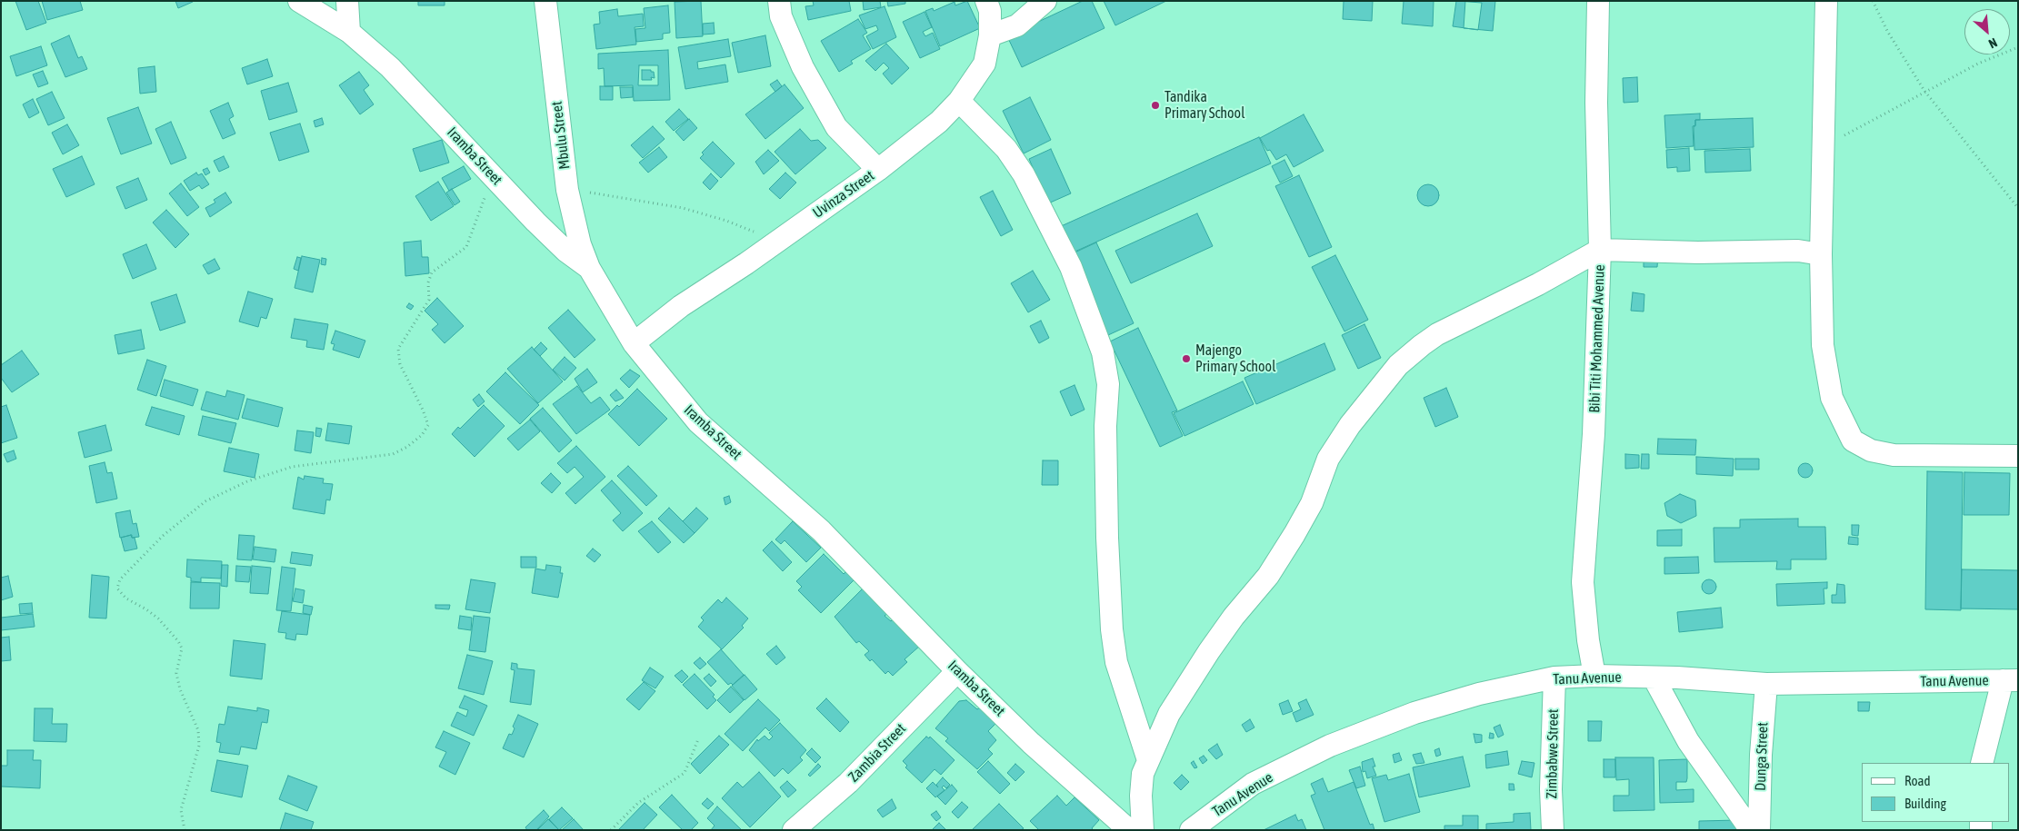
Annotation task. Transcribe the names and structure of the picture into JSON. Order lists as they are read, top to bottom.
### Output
{
  "streets": {
    "street": [
      "Mbulu Street",
      "Iramba Street",
      "Uvinza Street",
      "Bibi Titi Mohammed Avenue",
      "Tanu Avenue",
      "Zambia Street",
      "Zimbabwe Street",
      "Dunga Street"
    ]
  },
  "crossings": [
    ["Mbulu Street", "Iramba Street"],
    ["Iramba Street", "Uvinza Street"],
    ["Iramba Street", "Zambia Street"],
    ["Bibi Titi Mohammed Avenue", "Tanu Avenue"],
    ["Tanu Avenue", "Zimbabwe Street"],
    ["Tanu Avenue", "Dunga Street"]
  ],
  "places": ["Tandika Primary School", "Majengo Primary School"],
  "legend": ["Road", "Building"],
  "north": "bottom right"
}
